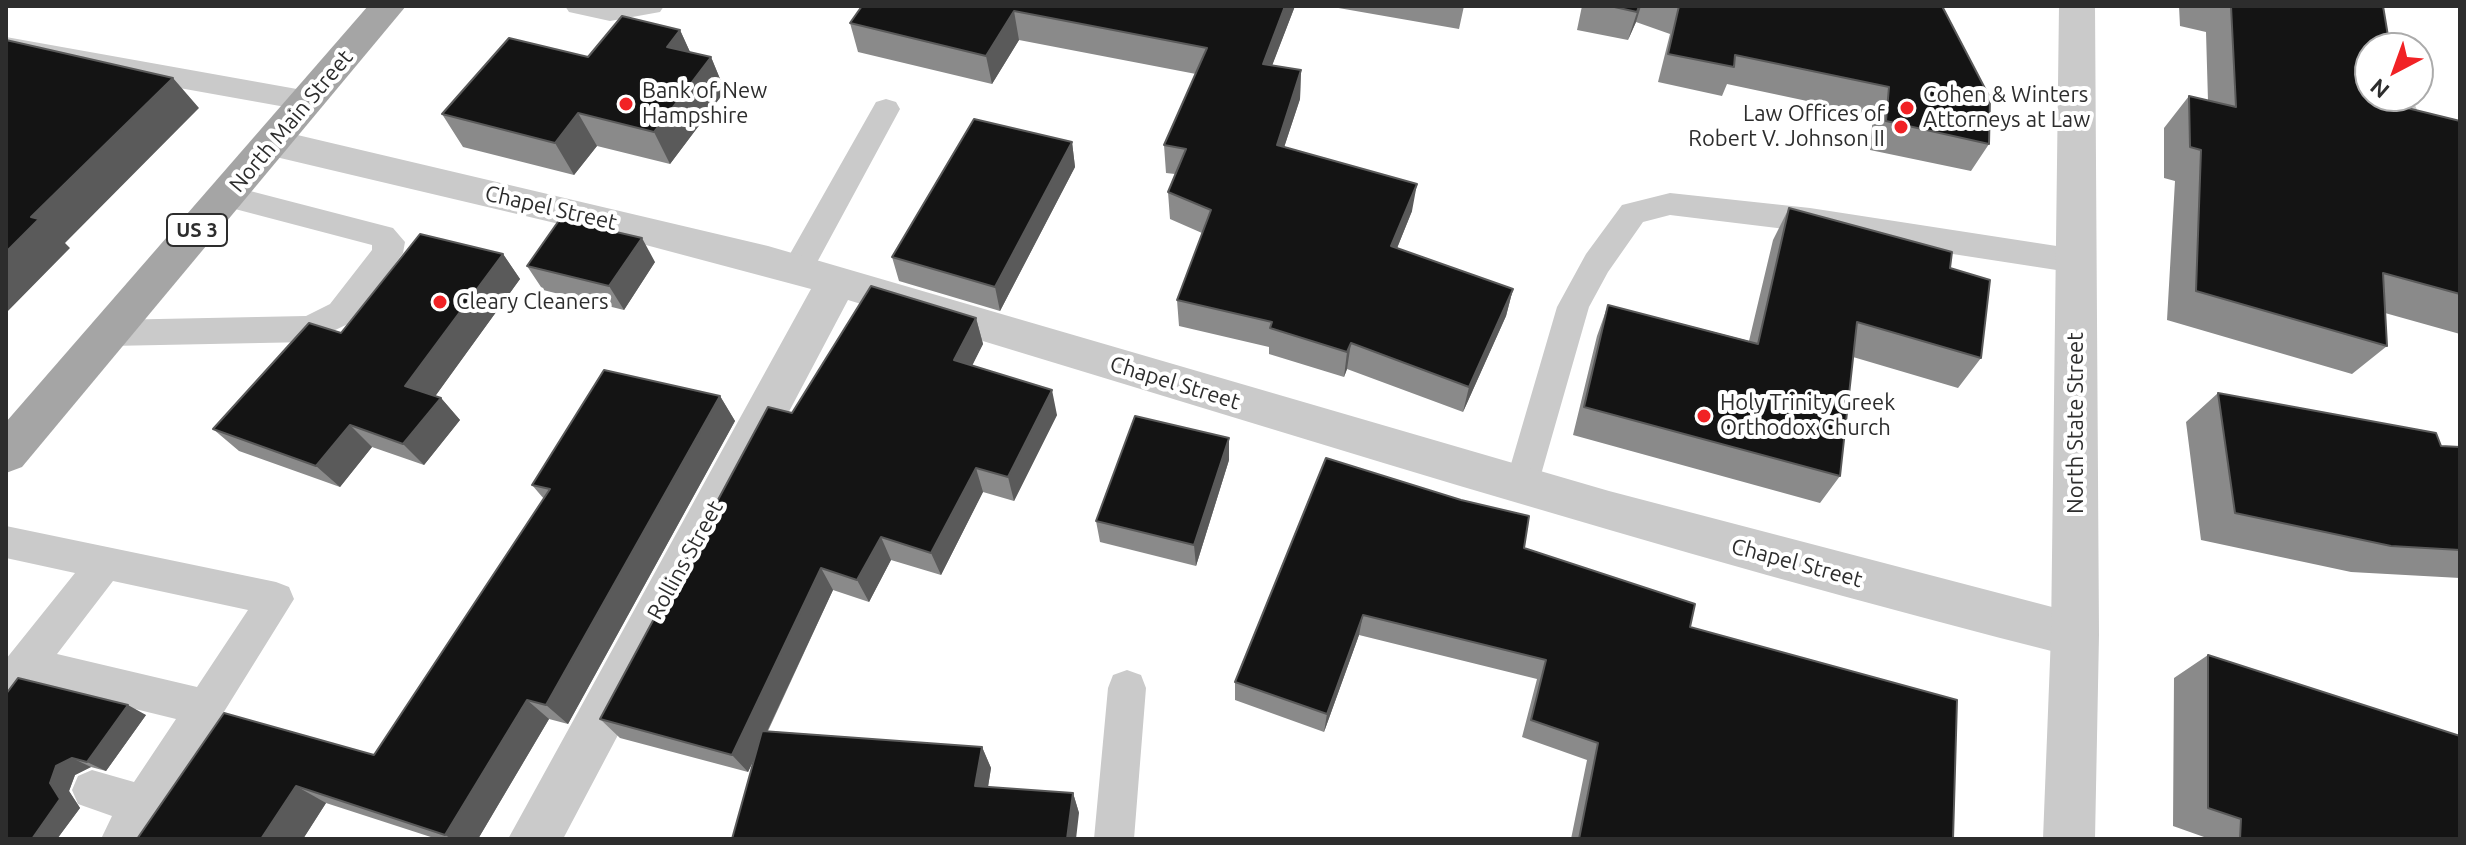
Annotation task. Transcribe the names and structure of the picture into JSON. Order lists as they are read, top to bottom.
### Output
{
  "streets": {
    "main road": ["North Main Street", "US 3"],
    "street": ["Chapel Street", "North State Street", "Rollins Street"]
  },
  "crossings": [
    ["North Main Street", "Chapel Street"],
    ["Chapel Street", "North State Street"],
    ["Chapel Street", "Rollins Street"]
  ],
  "places": [
    "Bank of New Hampshire",
    "Cohen & Winters Attorneys at Law",
    "Law Offices of Robert V. Johnson II",
    "Cleary Cleaners",
    "Holy Trinity Greek Orthodox Church"
  ],
  "north": "bottom left"
}
